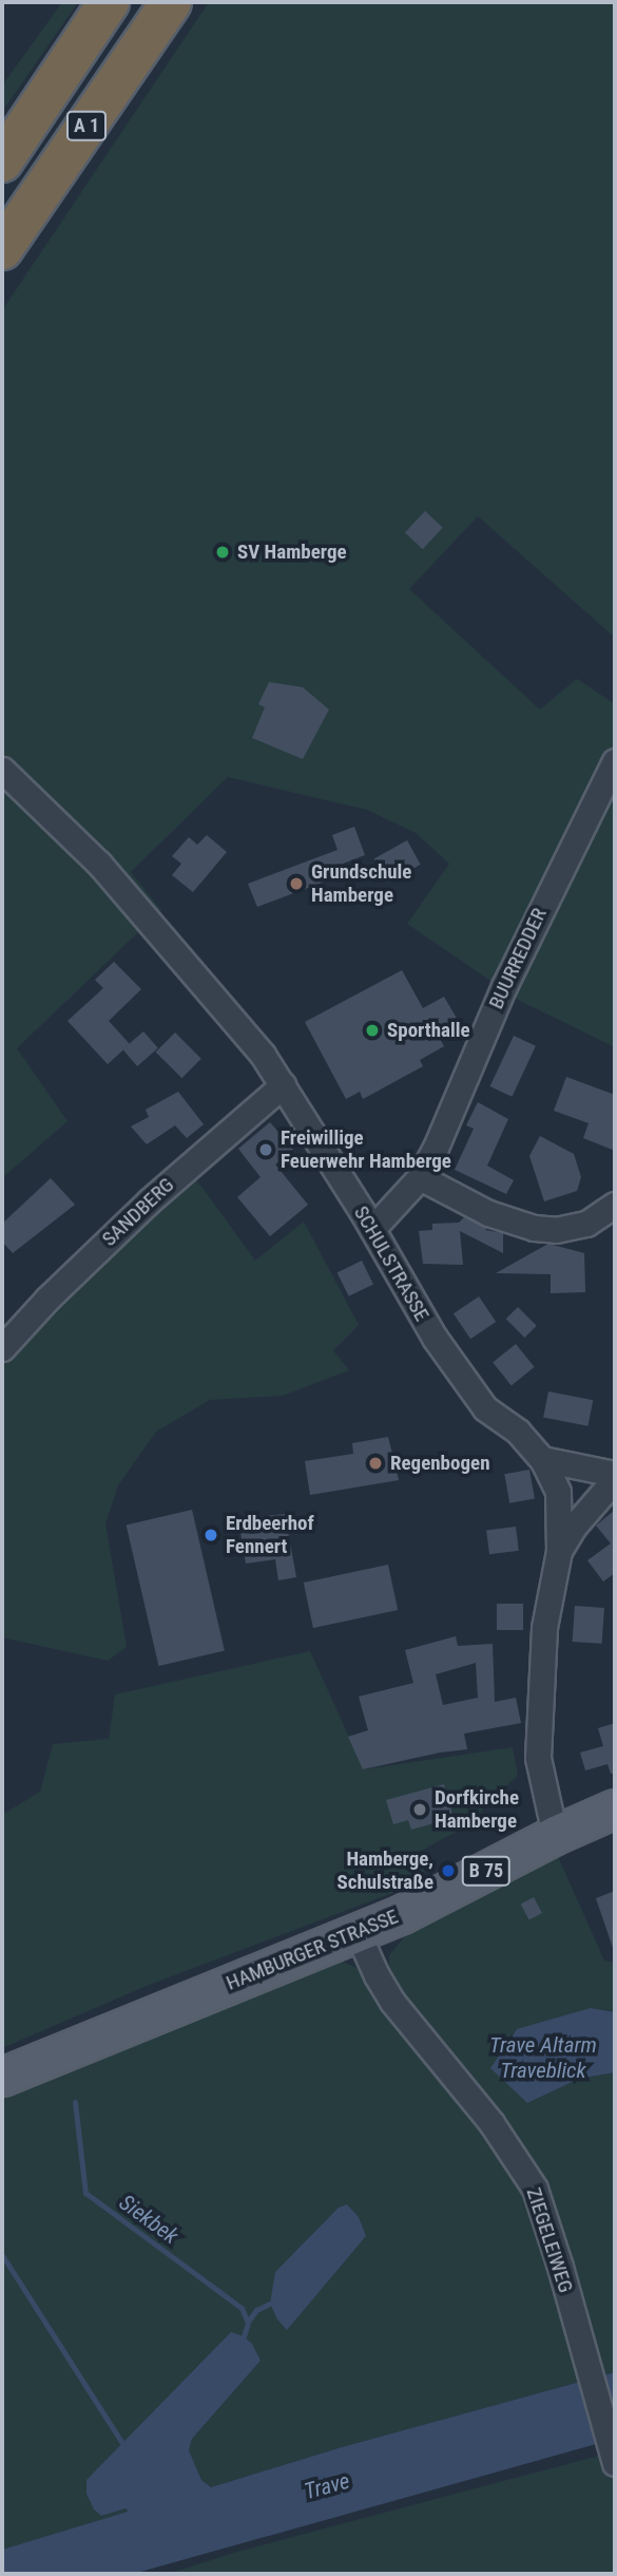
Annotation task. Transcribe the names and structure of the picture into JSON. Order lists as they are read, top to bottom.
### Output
{
  "streets": {
    "highway": ["A 1"],
    "main road": ["B 75", "HAMBURGER STRASSE"],
    "street": [
      "BUURREDDER",
      "SANDBERG",
      "SCHULSTRASSE",
      "ZIEGELEIWEG"
    ]
  },
  "crossings": [
    ["BUURREDDER", "SCHULSTRASSE"],
    ["SANDBERG", "SCHULSTRASSE"],
    ["SCHULSTRASSE", "HAMBURGER STRASSE"],
    ["HAMBURGER STRASSE", "ZIEGELEIWEG"]
  ],
  "water": ["Trave Altarm Traveblick", "Siekbek", "Trave"],
  "places": [
    "SV Hamberge",
    "Grundschule Hamberge",
    "Sporthalle",
    "Freiwillige Feuerwehr Hamberge",
    "Regenbogen",
    "Erdbeerhof Fennert",
    "Dorfkirche Hamberge",
    "Hamberge, Schulstraße"
  ]
}
